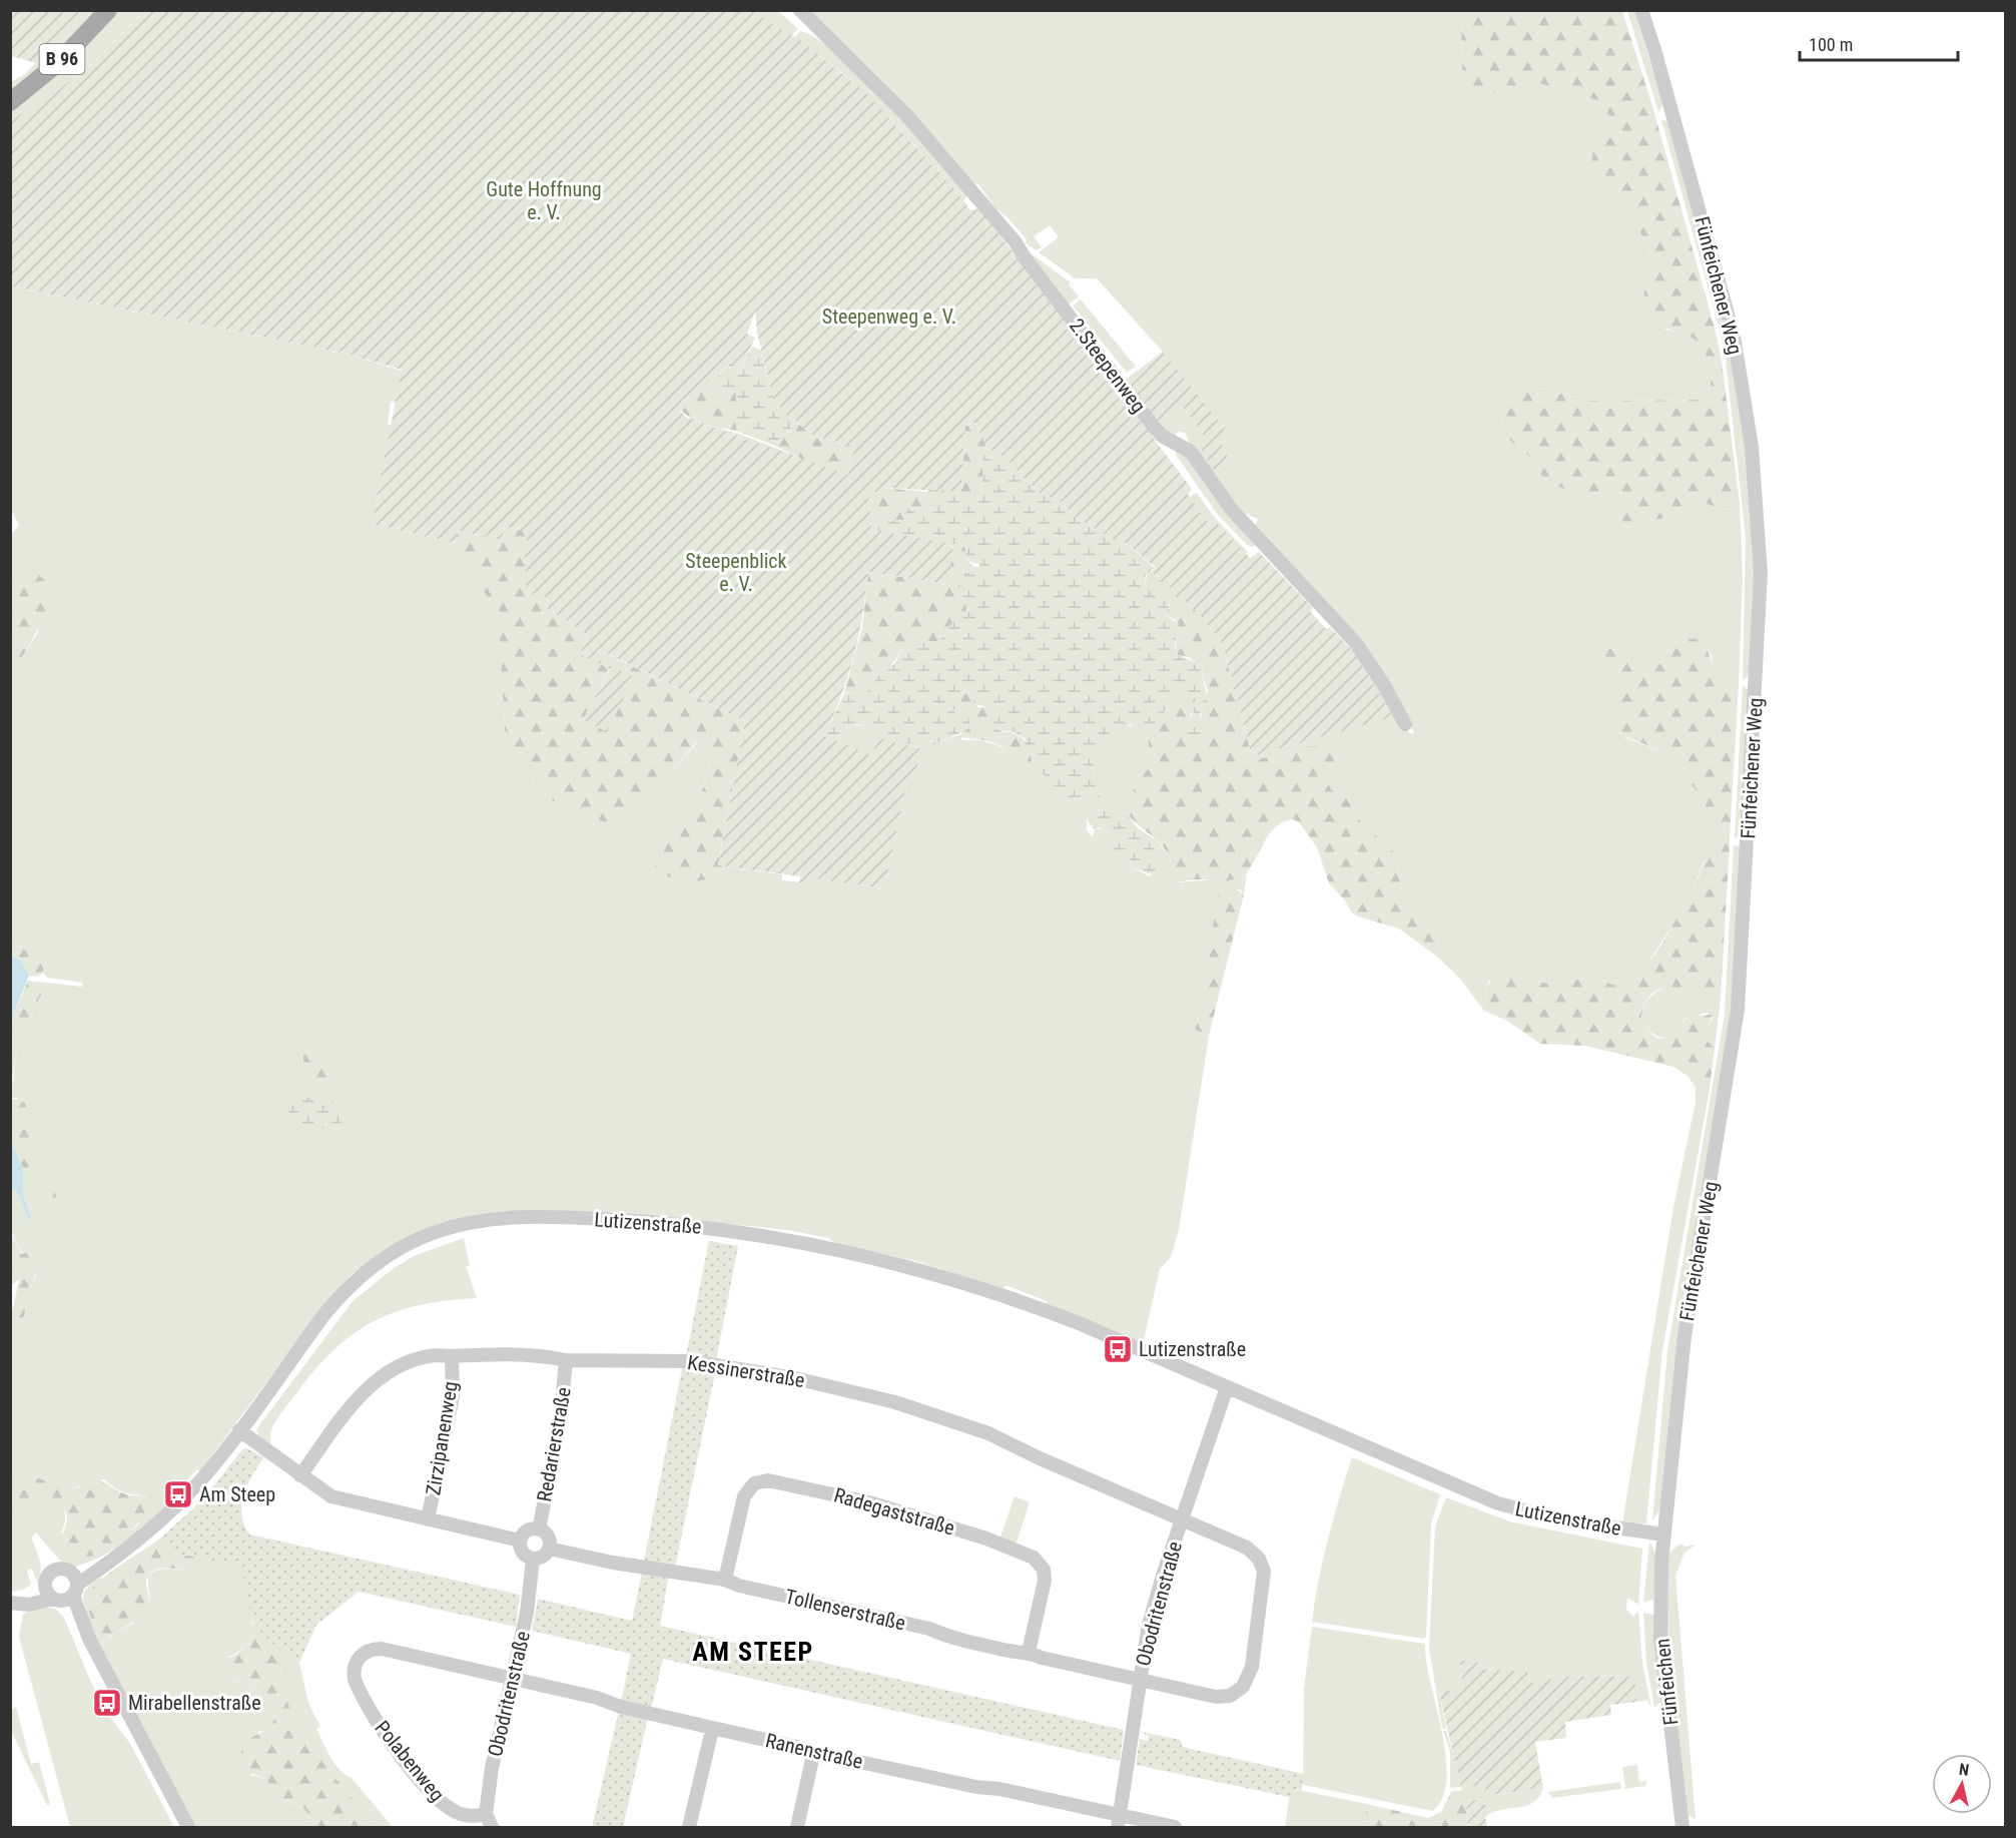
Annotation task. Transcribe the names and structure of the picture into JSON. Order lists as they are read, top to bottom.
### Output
{
  "streets": {
    "main road": ["B 96"],
    "street": [
      "Fünfeichener Weg",
      "2.Steepenweg",
      "Lutizenstraße",
      "Kessinerstraße",
      "Zirzipanenweg",
      "Redarierstraße",
      "Radegaststraße",
      "Obodritenstraße",
      "Tollenserstraße",
      "Fünfeichen",
      "Ranenstraße",
      "Polabenweg"
    ]
  },
  "crossings": [
    ["Fünfeichener Weg", "Lutizenstraße"],
    ["Fünfeichener Weg", "Fünfeichen"],
    ["Lutizenstraße", "Obodritenstraße"],
    ["Lutizenstraße", "Fünfeichen"],
    ["Kessinerstraße", "Zirzipanenweg"],
    ["Kessinerstraße", "Redarierstraße"],
    ["Kessinerstraße", "Obodritenstraße"],
    ["Kessinerstraße", "Tollenserstraße"],
    ["Redarierstraße", "Obodritenstraße"],
    ["Redarierstraße", "Tollenserstraße"],
    ["Radegaststraße", "Tollenserstraße"],
    ["Obodritenstraße", "Tollenserstraße"],
    ["Obodritenstraße", "Ranenstraße"],
    ["Obodritenstraße", "Polabenweg"],
    ["Ranenstraße", "Polabenweg"]
  ],
  "districts": ["AM STEEP"],
  "parks": ["Gute Hoffnung e. V.", "Steepenweg e. V.", "Steepenblick e. V."],
  "places": {
    "bus stop": ["Lutizenstraße", "Am Steep", "Mirabellenstraße"]
  },
  "scale_bar": "100 m",
  "north": "top"
}
